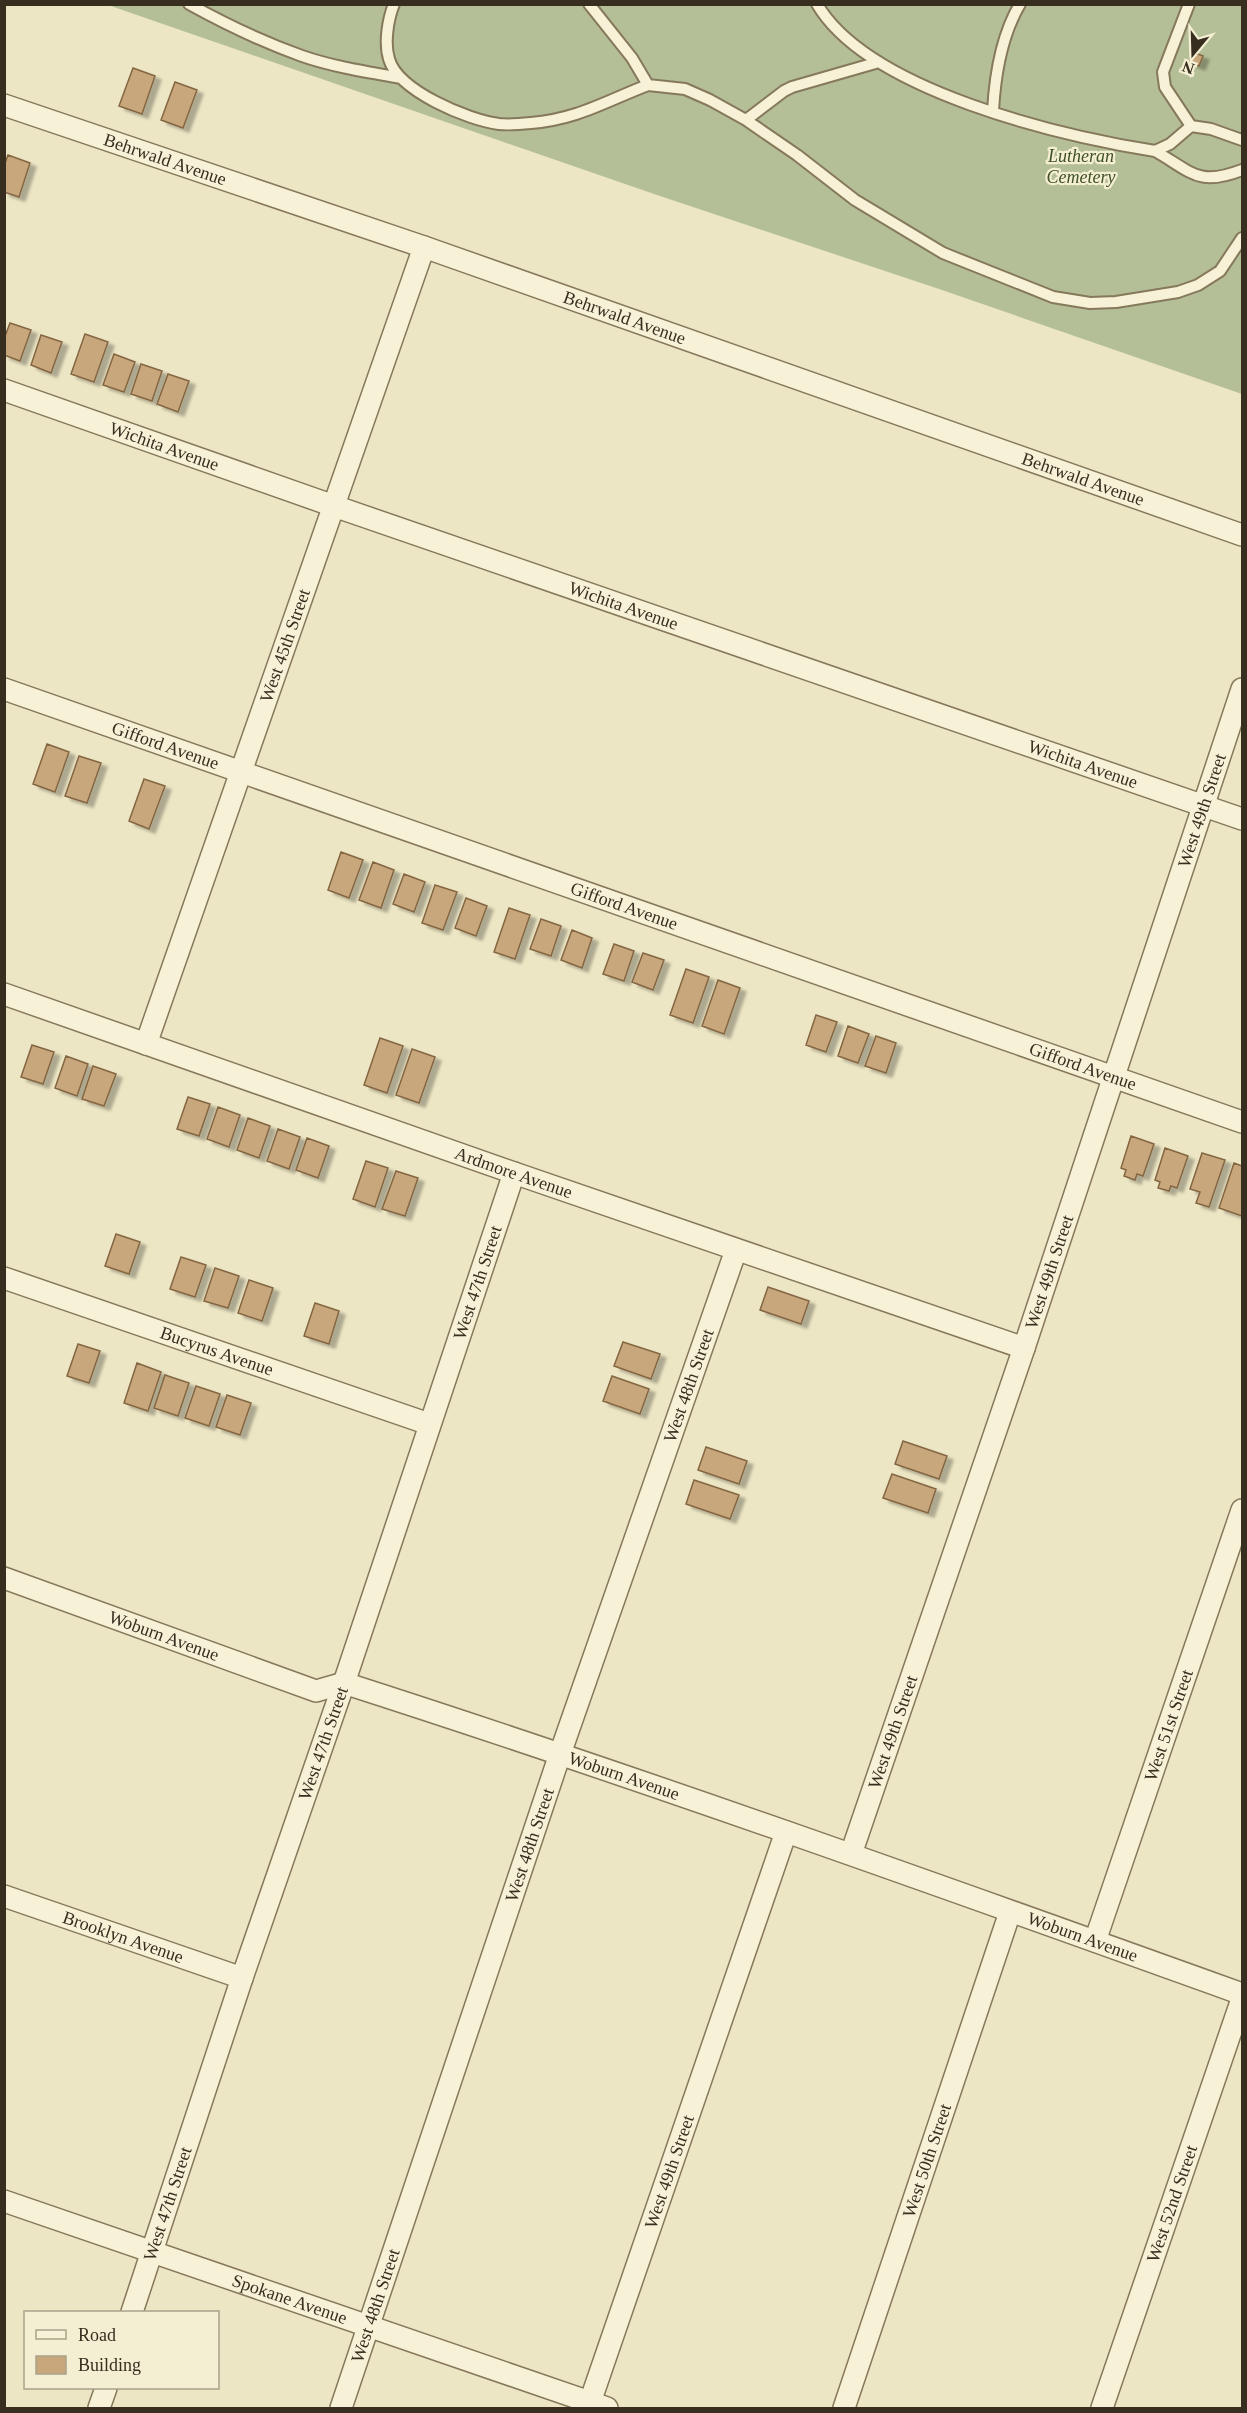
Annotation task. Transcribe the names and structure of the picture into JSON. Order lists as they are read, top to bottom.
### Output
{
  "streets": {
    "street": [
      "Behrwald Avenue",
      "Wichita Avenue",
      "West 45th Street",
      "Gifford Avenue",
      "West 49th Street",
      "Ardmore Avenue",
      "West 47th Street",
      "Bucyrus Avenue",
      "West 48th Street",
      "Woburn Avenue",
      "West 51st Street",
      "Brooklyn Avenue",
      "West 50th Street",
      "West 52nd Street",
      "Spokane Avenue"
    ]
  },
  "crossings": [
    ["Behrwald Avenue", "West 45th Street"],
    ["Wichita Avenue", "West 45th Street"],
    ["Wichita Avenue", "West 49th Street"],
    ["West 45th Street", "Gifford Avenue"],
    ["West 45th Street", "Ardmore Avenue"],
    ["Gifford Avenue", "West 49th Street"],
    ["West 49th Street", "Ardmore Avenue"],
    ["West 49th Street", "Woburn Avenue"],
    ["West 49th Street", "Spokane Avenue"],
    ["Ardmore Avenue", "West 47th Street"],
    ["Ardmore Avenue", "West 48th Street"],
    ["West 47th Street", "Bucyrus Avenue"],
    ["West 47th Street", "Woburn Avenue"],
    ["West 47th Street", "Brooklyn Avenue"],
    ["West 47th Street", "Spokane Avenue"],
    ["West 48th Street", "Woburn Avenue"],
    ["West 48th Street", "Spokane Avenue"],
    ["Woburn Avenue", "West 51st Street"],
    ["Woburn Avenue", "West 50th Street"],
    ["Woburn Avenue", "West 52nd Street"]
  ],
  "parks": ["Lutheran Cemetery"],
  "legend": ["Road", "Building"],
  "north": "bottom"
}
